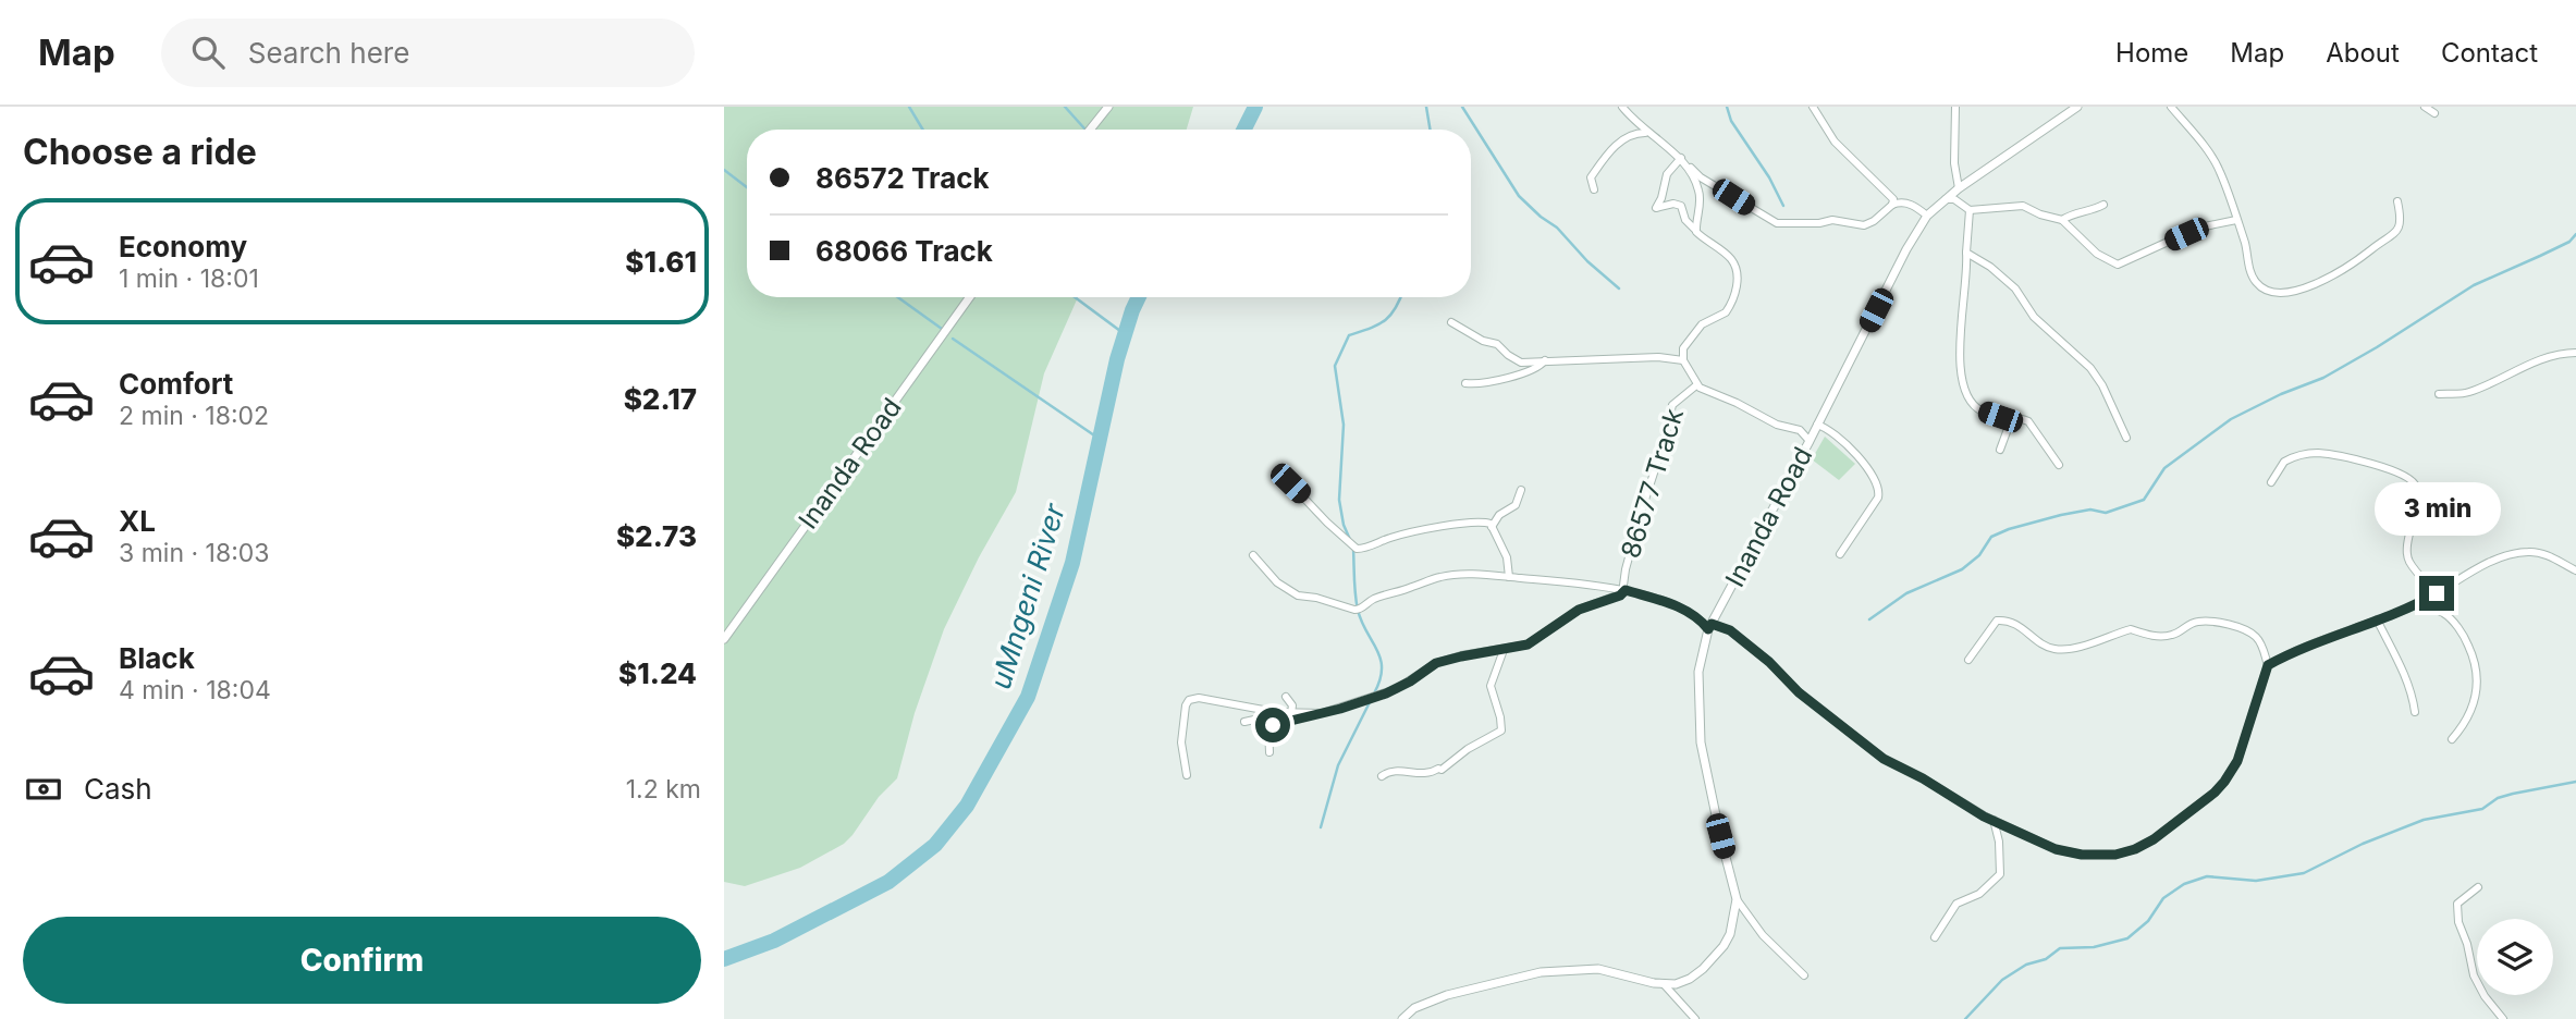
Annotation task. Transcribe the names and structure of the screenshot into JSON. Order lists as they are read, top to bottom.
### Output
{
  "streets": {
    "street": ["Inanda Road", "86577 Track"]
  },
  "water": ["uMngeni River"],
  "page": {
    "header": "Map",
    "search": "Search here",
    "nav": [
      "Home",
      "Map",
      "About",
      "Contact"
    ],
    "heading": "Choose a ride",
    "banner": ["86572 Track", "68066 Track"],
    "list": [
      {
        "name": "Economy",
        "note": "1 min · 18:01",
        "value": "$1.61"
      },
      {
        "name": "Comfort",
        "note": "2 min · 18:02",
        "value": "$2.17"
      },
      {
        "name": "XL",
        "note": "3 min · 18:03",
        "value": "$2.73"
      },
      {
        "name": "Black",
        "note": "4 min · 18:04",
        "value": "$1.24"
      }
    ],
    "bubble": "3 min",
    "pay": ["Cash", "1.2 km"],
    "buttons": "Confirm"
  }
}
